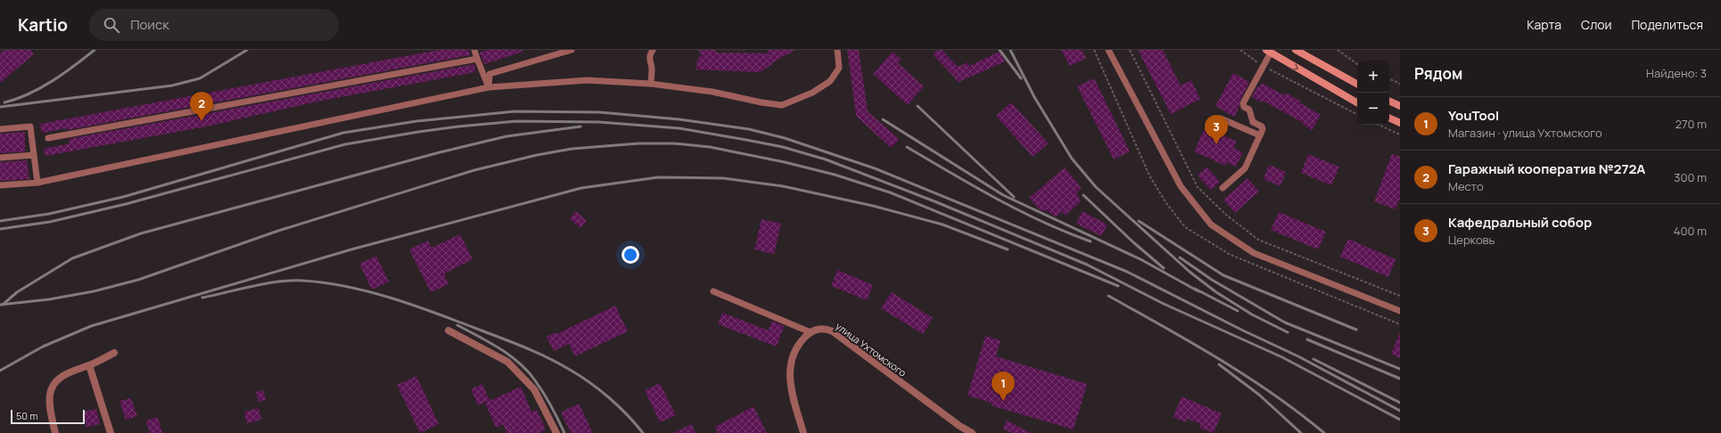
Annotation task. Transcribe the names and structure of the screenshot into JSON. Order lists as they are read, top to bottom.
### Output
{
  "streets": {
    "street": ["улица Ухтомского"]
  },
  "scale_bar": "50 m",
  "page": {
    "header": "Kartio",
    "search": "Поиск",
    "nav": ["Карта", "Слои", "Поделиться"],
    "heading": ["Рядом", "Найдено: 3"],
    "map_buttons": ["+", "−"],
    "pins": ["2", "3", "1"],
    "list": [
      {
        "mark": "1",
        "name": "YouTool",
        "note": "Магазин · улица Ухтомского",
        "value": "270 m"
      },
      {
        "mark": "2",
        "name": "Гаражный кооператив №272А",
        "note": "Место",
        "value": "300 m"
      },
      {
        "mark": "3",
        "name": "Кафедральный собор",
        "note": "Церковь",
        "value": "400 m"
      }
    ],
    "scale": "50 m"
  }
}
